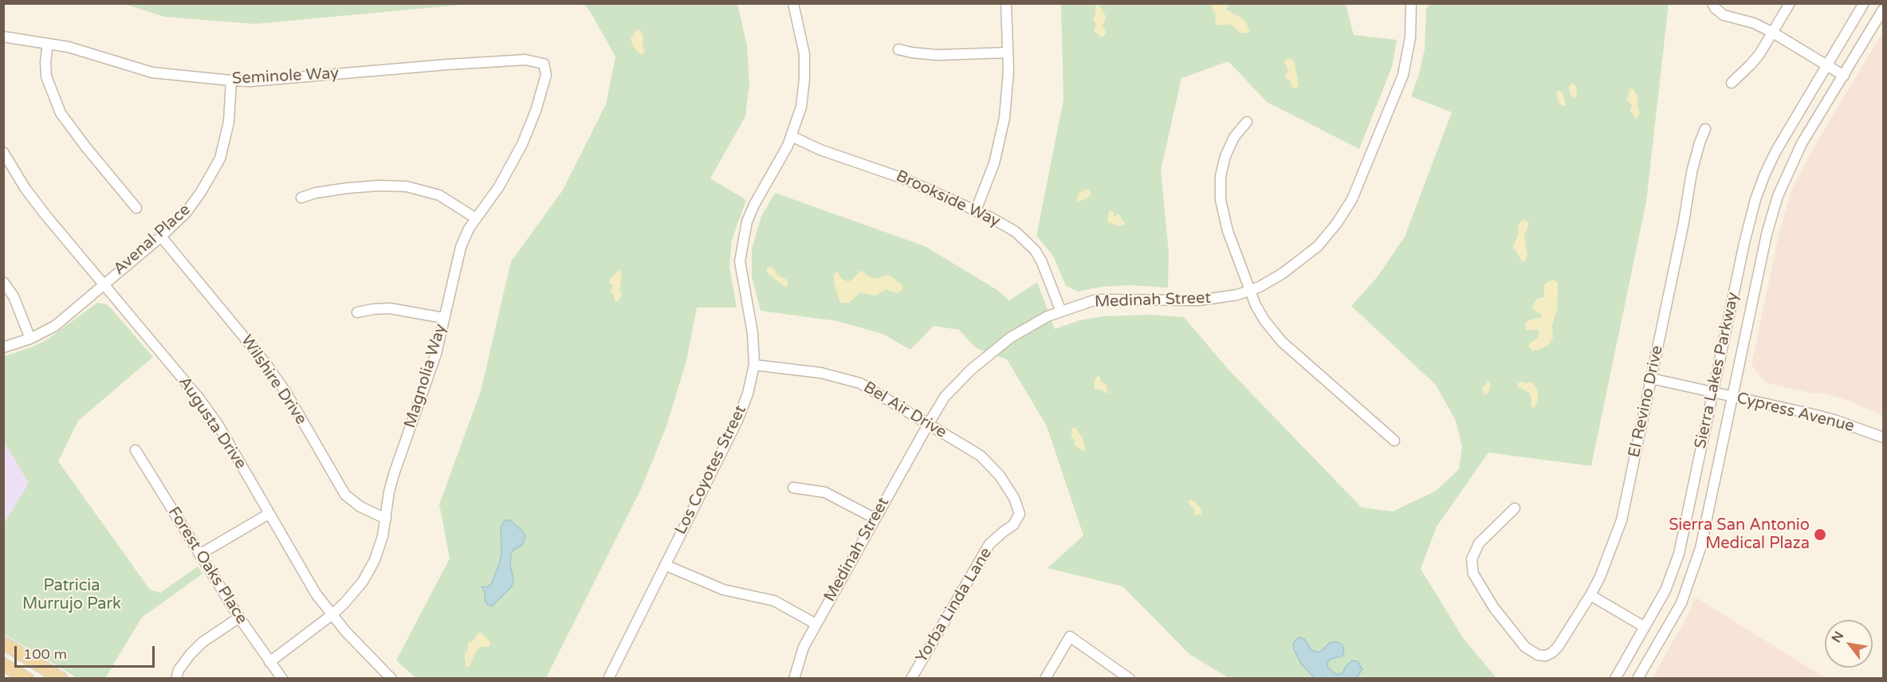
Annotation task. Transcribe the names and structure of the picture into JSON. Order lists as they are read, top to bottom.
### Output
{
  "streets": {
    "street": [
      "Seminole Way",
      "Brookside Way",
      "Avenal Place",
      "Medinah Street",
      "Sierra Lakes Parkway",
      "Magnolia Way",
      "Wilshire Drive",
      "El Revino Drive",
      "Bel Air Drive",
      "Cypress Avenue",
      "Augusta Drive",
      "Los Coyotes Street",
      "Forest Oaks Place",
      "Yorba Linda Lane"
    ]
  },
  "crossings": [
    ["Seminole Way", "Avenal Place"],
    ["Seminole Way", "Magnolia Way"],
    ["Brookside Way", "Medinah Street"],
    ["Brookside Way", "Los Coyotes Street"],
    ["Avenal Place", "Wilshire Drive"],
    ["Avenal Place", "Augusta Drive"],
    ["Medinah Street", "Bel Air Drive"],
    ["Sierra Lakes Parkway", "Cypress Avenue"],
    ["Magnolia Way", "Wilshire Drive"],
    ["Magnolia Way", "Augusta Drive"],
    ["Magnolia Way", "Forest Oaks Place"],
    ["El Revino Drive", "Cypress Avenue"],
    ["Bel Air Drive", "Los Coyotes Street"],
    ["Bel Air Drive", "Yorba Linda Lane"]
  ],
  "parks": ["Patricia Murrujo Park"],
  "places": ["Sierra San Antonio Medical Plaza"],
  "scale_bar": "100 m",
  "north": "top left"
}
